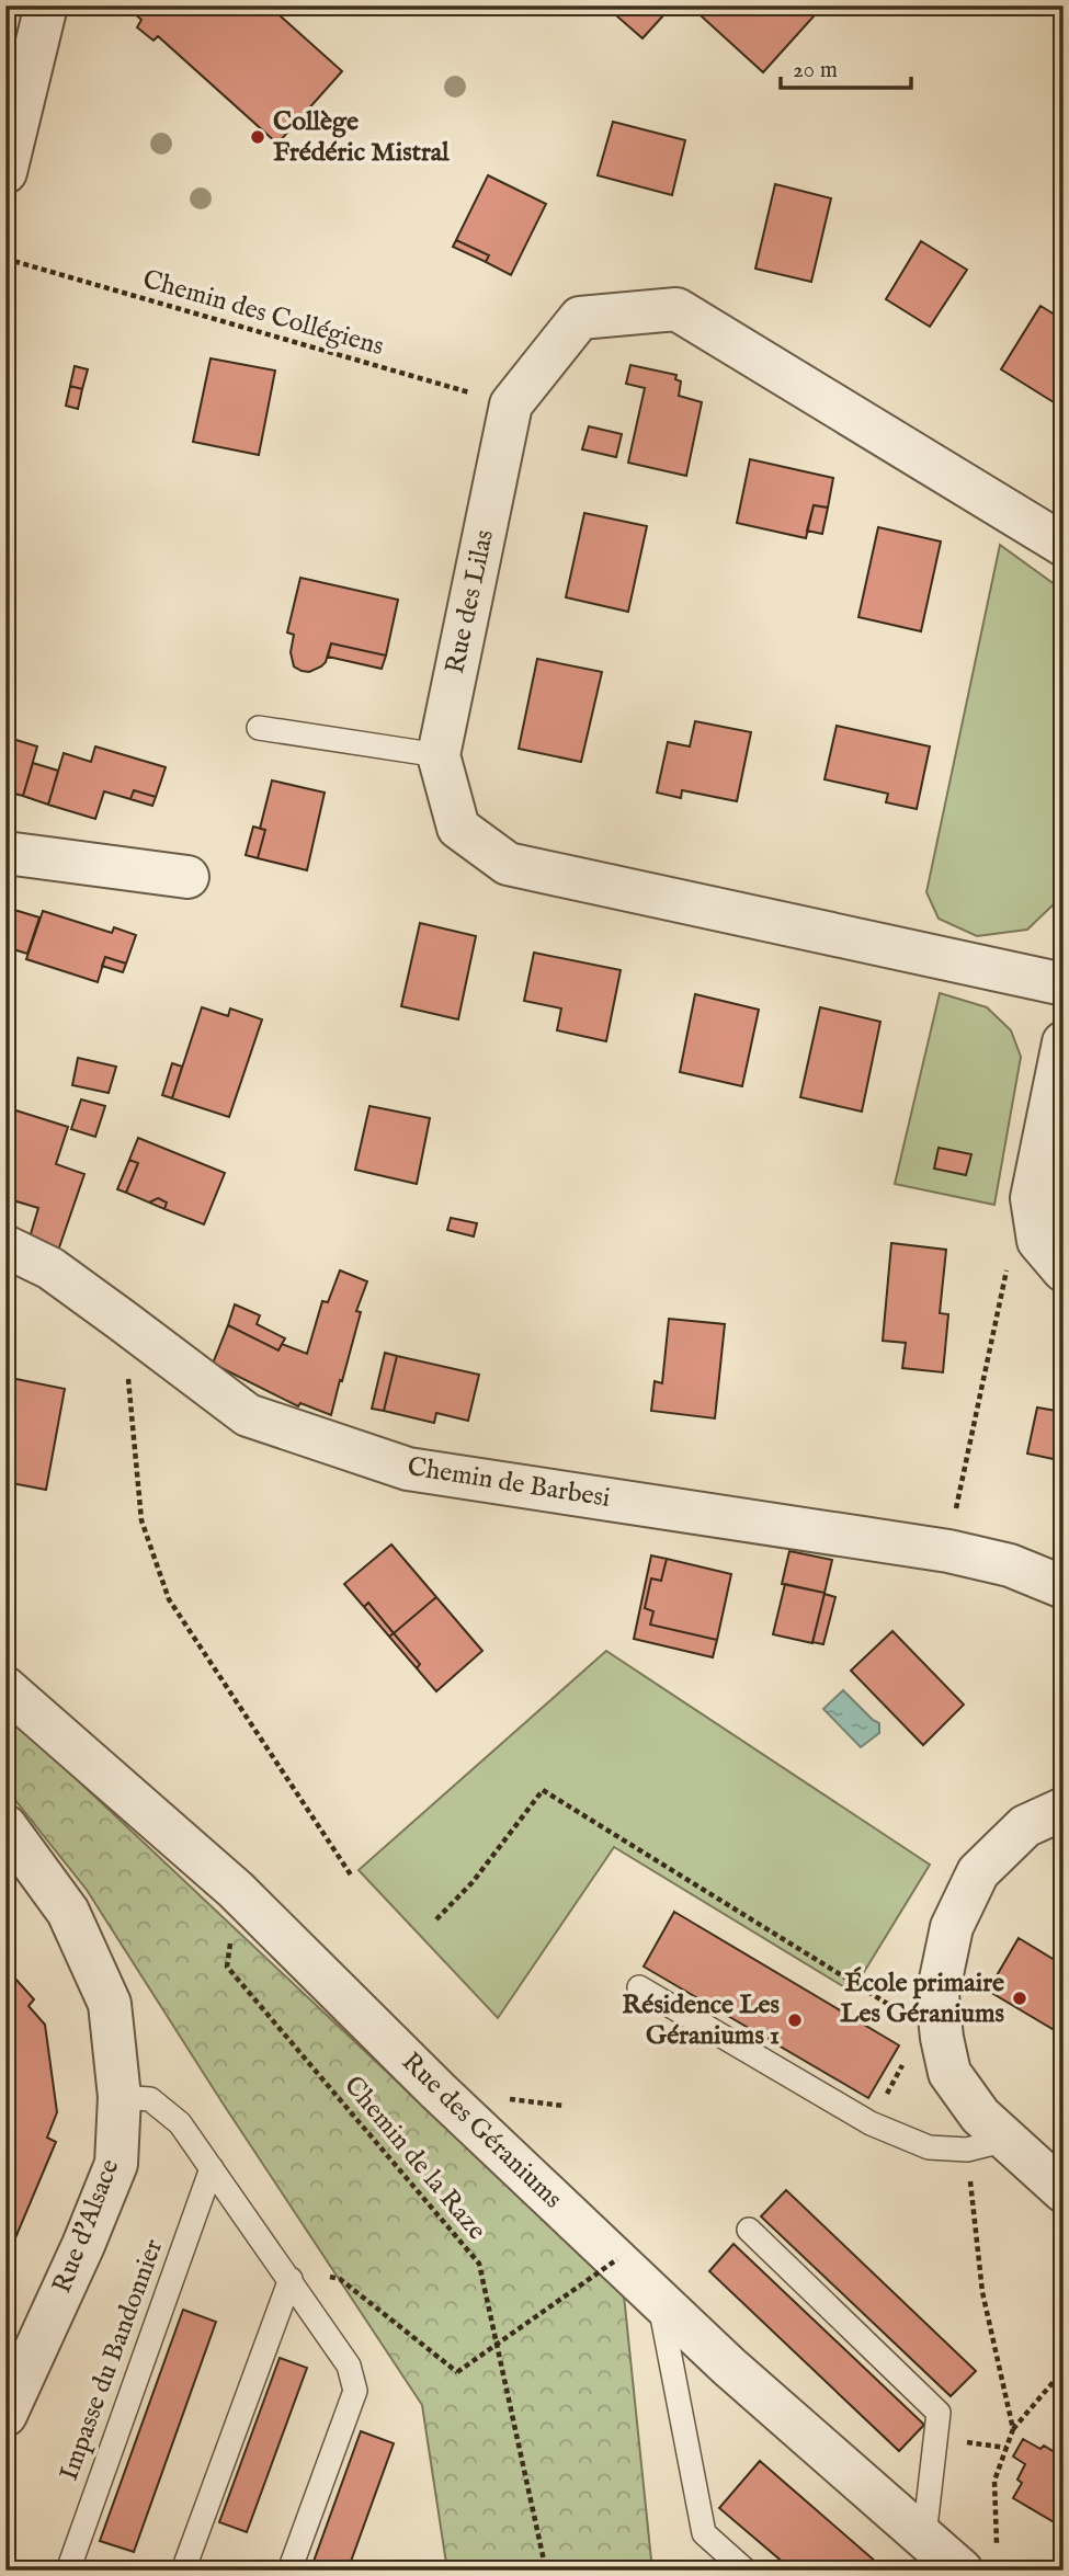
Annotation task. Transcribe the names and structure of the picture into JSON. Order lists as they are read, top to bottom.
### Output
{
  "streets": {
    "street": [
      "Rue des Lilas",
      "Chemin de Barbesi",
      "Rue des Géraniums",
      "Rue d'Alsace"
    ],
    "lane": ["Impasse du Bandonnier"],
    "path": ["Chemin des Collégiens", "Chemin de la Raze"]
  },
  "crossings": [
    ["Chemin des Collégiens", "Rue des Lilas"],
    ["Rue des Géraniums", "Chemin de la Raze"]
  ],
  "places": ["Collège Frédéric Mistral", "École primaire Les Géraniums", "Résidence Les Géraniums 1"],
  "scale_bar": "20 m"
}
